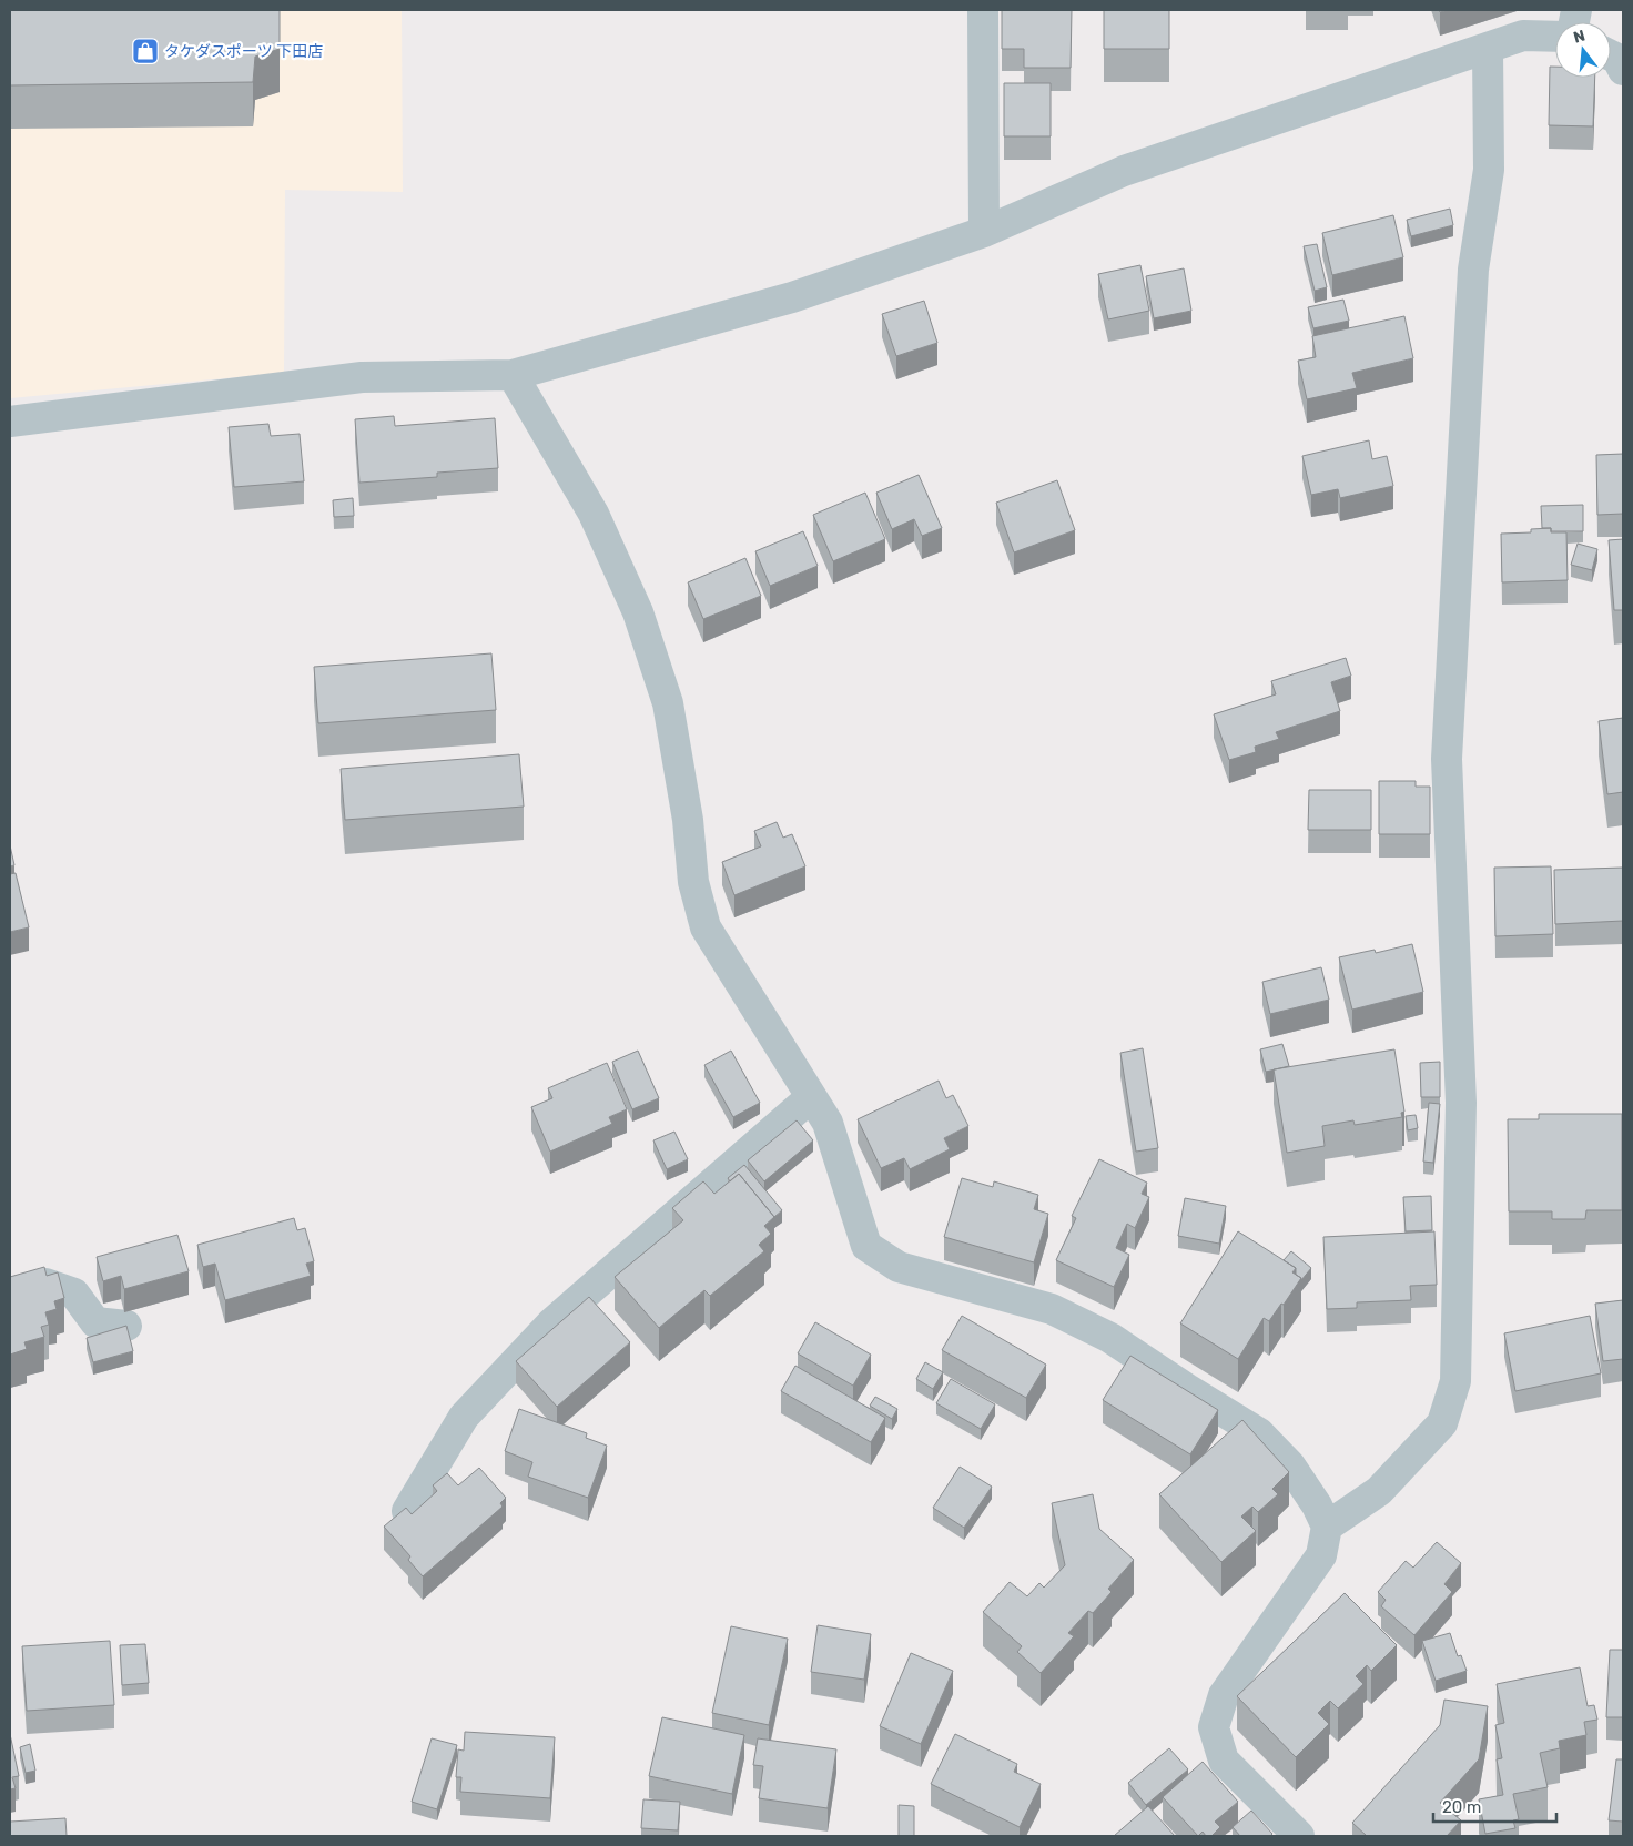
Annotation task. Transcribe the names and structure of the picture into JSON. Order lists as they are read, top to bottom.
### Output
{
  "places": {
    "shop": ["タケダスポーツ 下田店"]
  },
  "scale_bar": "20 m",
  "north": "top"
}
